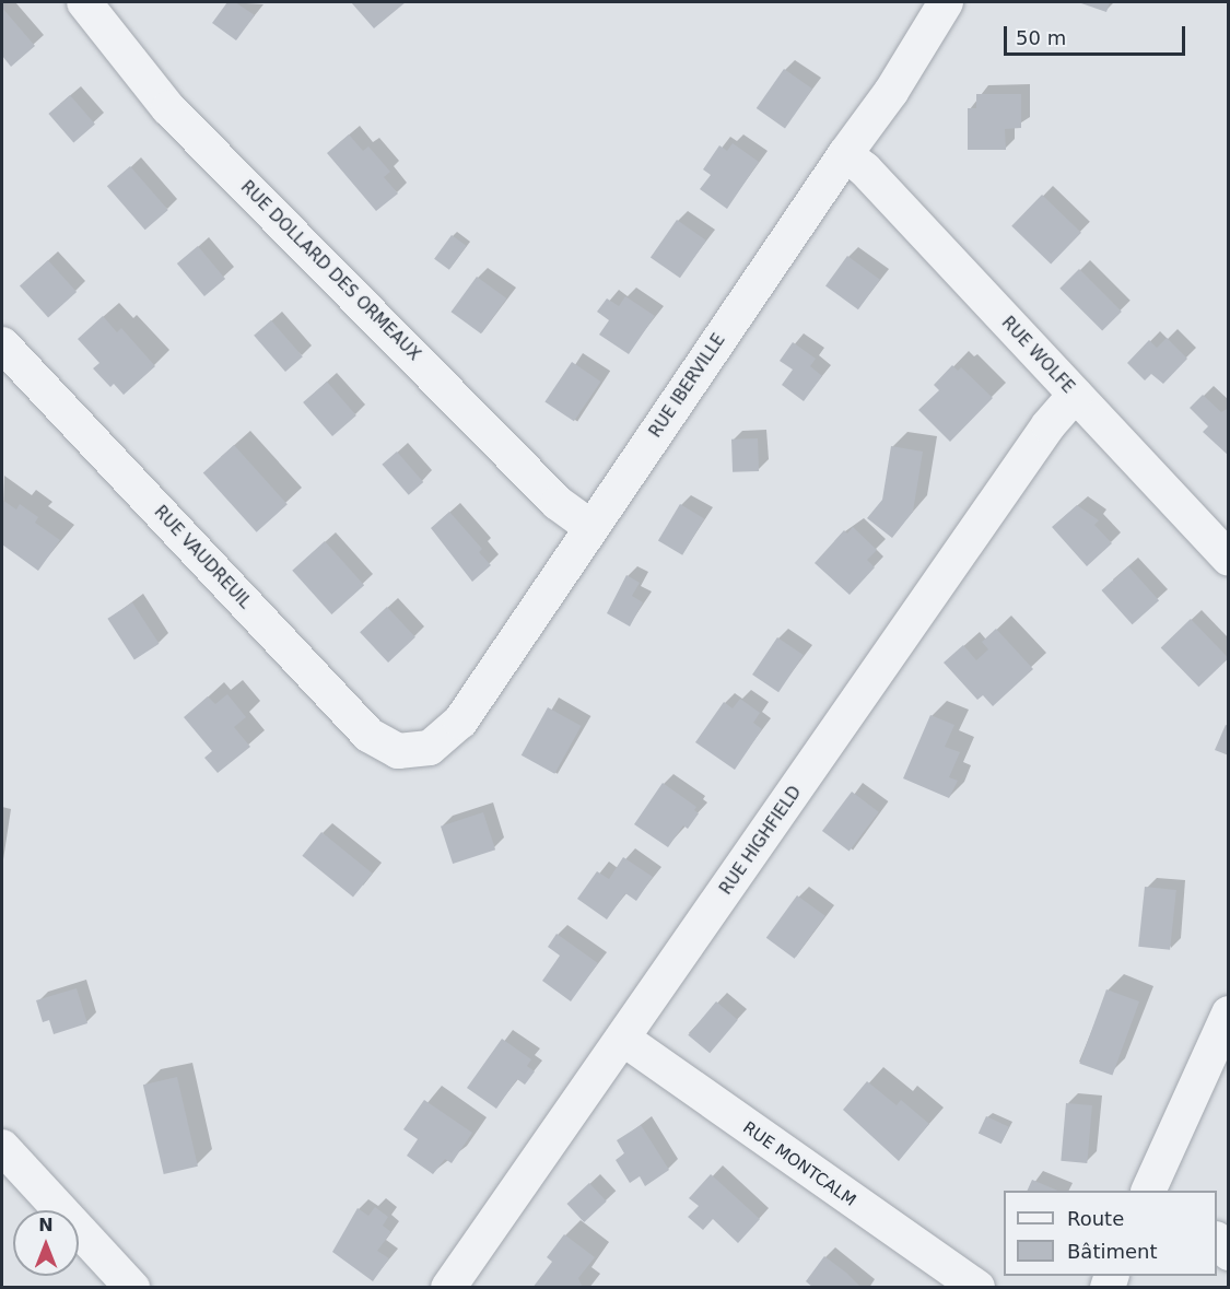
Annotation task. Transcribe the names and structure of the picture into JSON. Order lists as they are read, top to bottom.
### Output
{
  "streets": {
    "street": [
      "RUE DOLLARD DES ORMEAUX",
      "RUE WOLFE",
      "RUE IBERVILLE",
      "RUE VAUDREUIL",
      "RUE HIGHFIELD",
      "RUE MONTCALM"
    ]
  },
  "crossings": [
    ["RUE DOLLARD DES ORMEAUX", "RUE IBERVILLE"],
    ["RUE WOLFE", "RUE IBERVILLE"],
    ["RUE WOLFE", "RUE HIGHFIELD"],
    ["RUE IBERVILLE", "RUE VAUDREUIL"],
    ["RUE HIGHFIELD", "RUE MONTCALM"]
  ],
  "legend": ["Route", "Bâtiment"],
  "scale_bar": "50 m",
  "north": "top"
}
